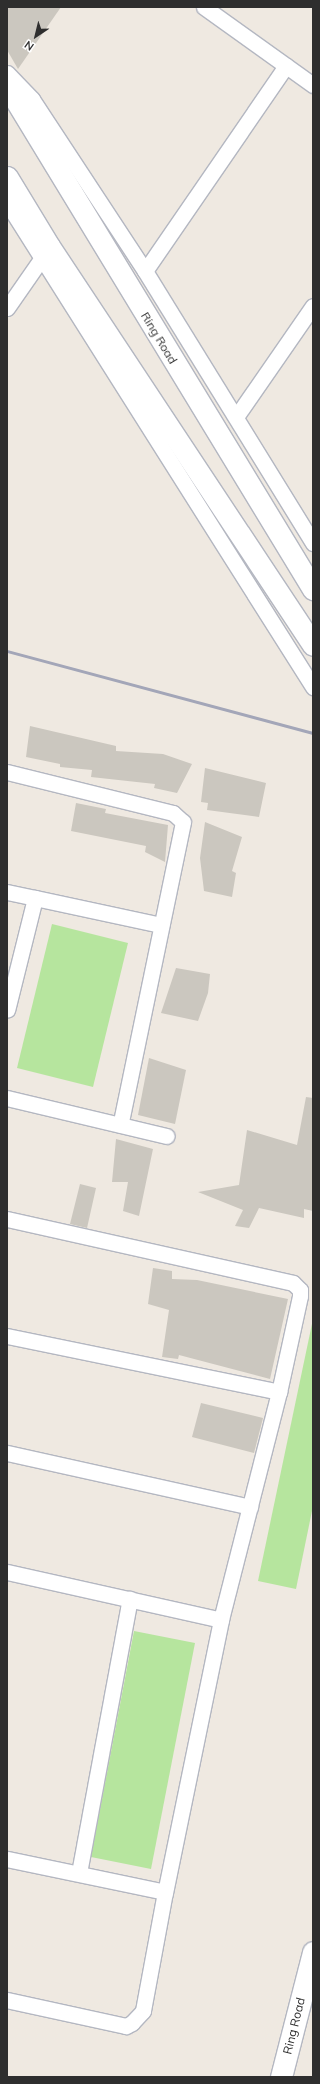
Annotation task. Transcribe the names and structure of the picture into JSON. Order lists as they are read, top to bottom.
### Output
{
  "streets": {
    "street": ["Ring Road"]
  },
  "north": "bottom left"
}
